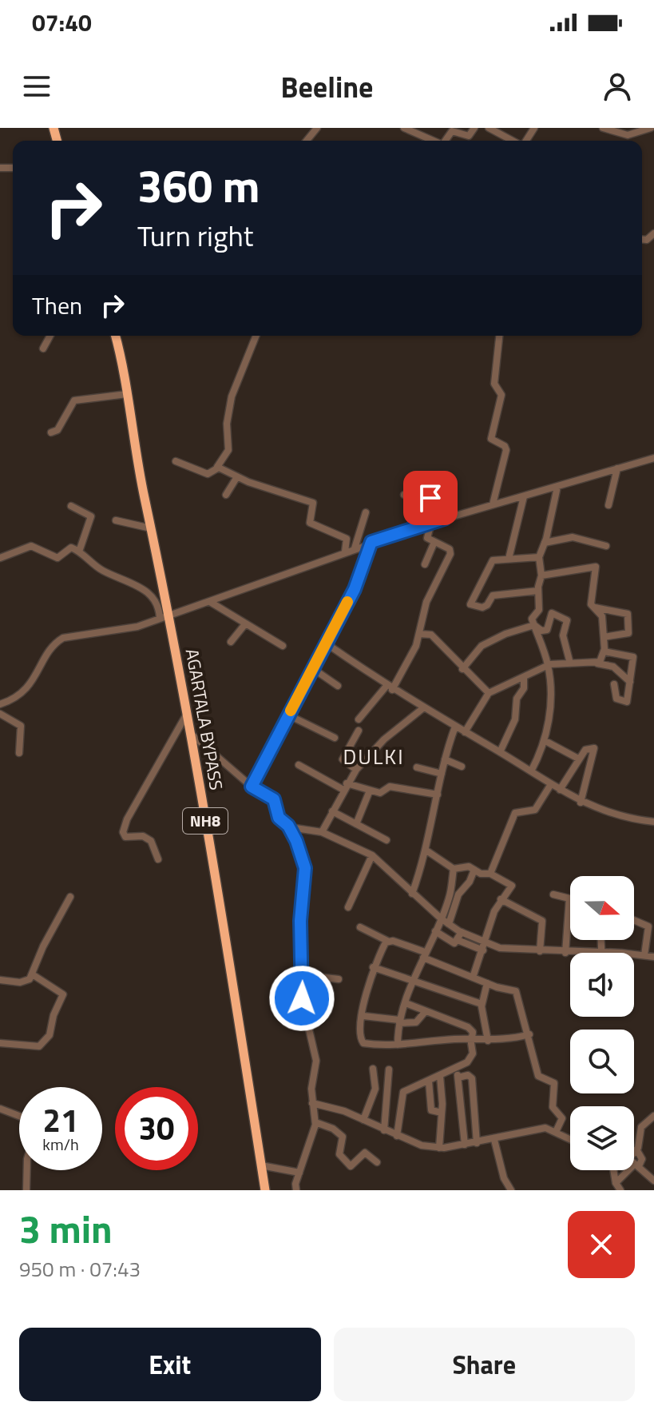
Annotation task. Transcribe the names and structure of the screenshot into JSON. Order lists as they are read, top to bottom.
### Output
{
  "streets": {
    "highway": ["AGARTALA BYPASS", "NH8"]
  },
  "districts": ["DULKI"],
  "north": "right",
  "page": {
    "status": "07:40",
    "header": "Beeline",
    "turn": ["360 m", "Turn right"],
    "then": "Then",
    "speed": "21 km/h",
    "limit": "30",
    "heading": ["3 min", "950 m · 07:43"],
    "buttons": ["Exit", "Share"]
  }
}
